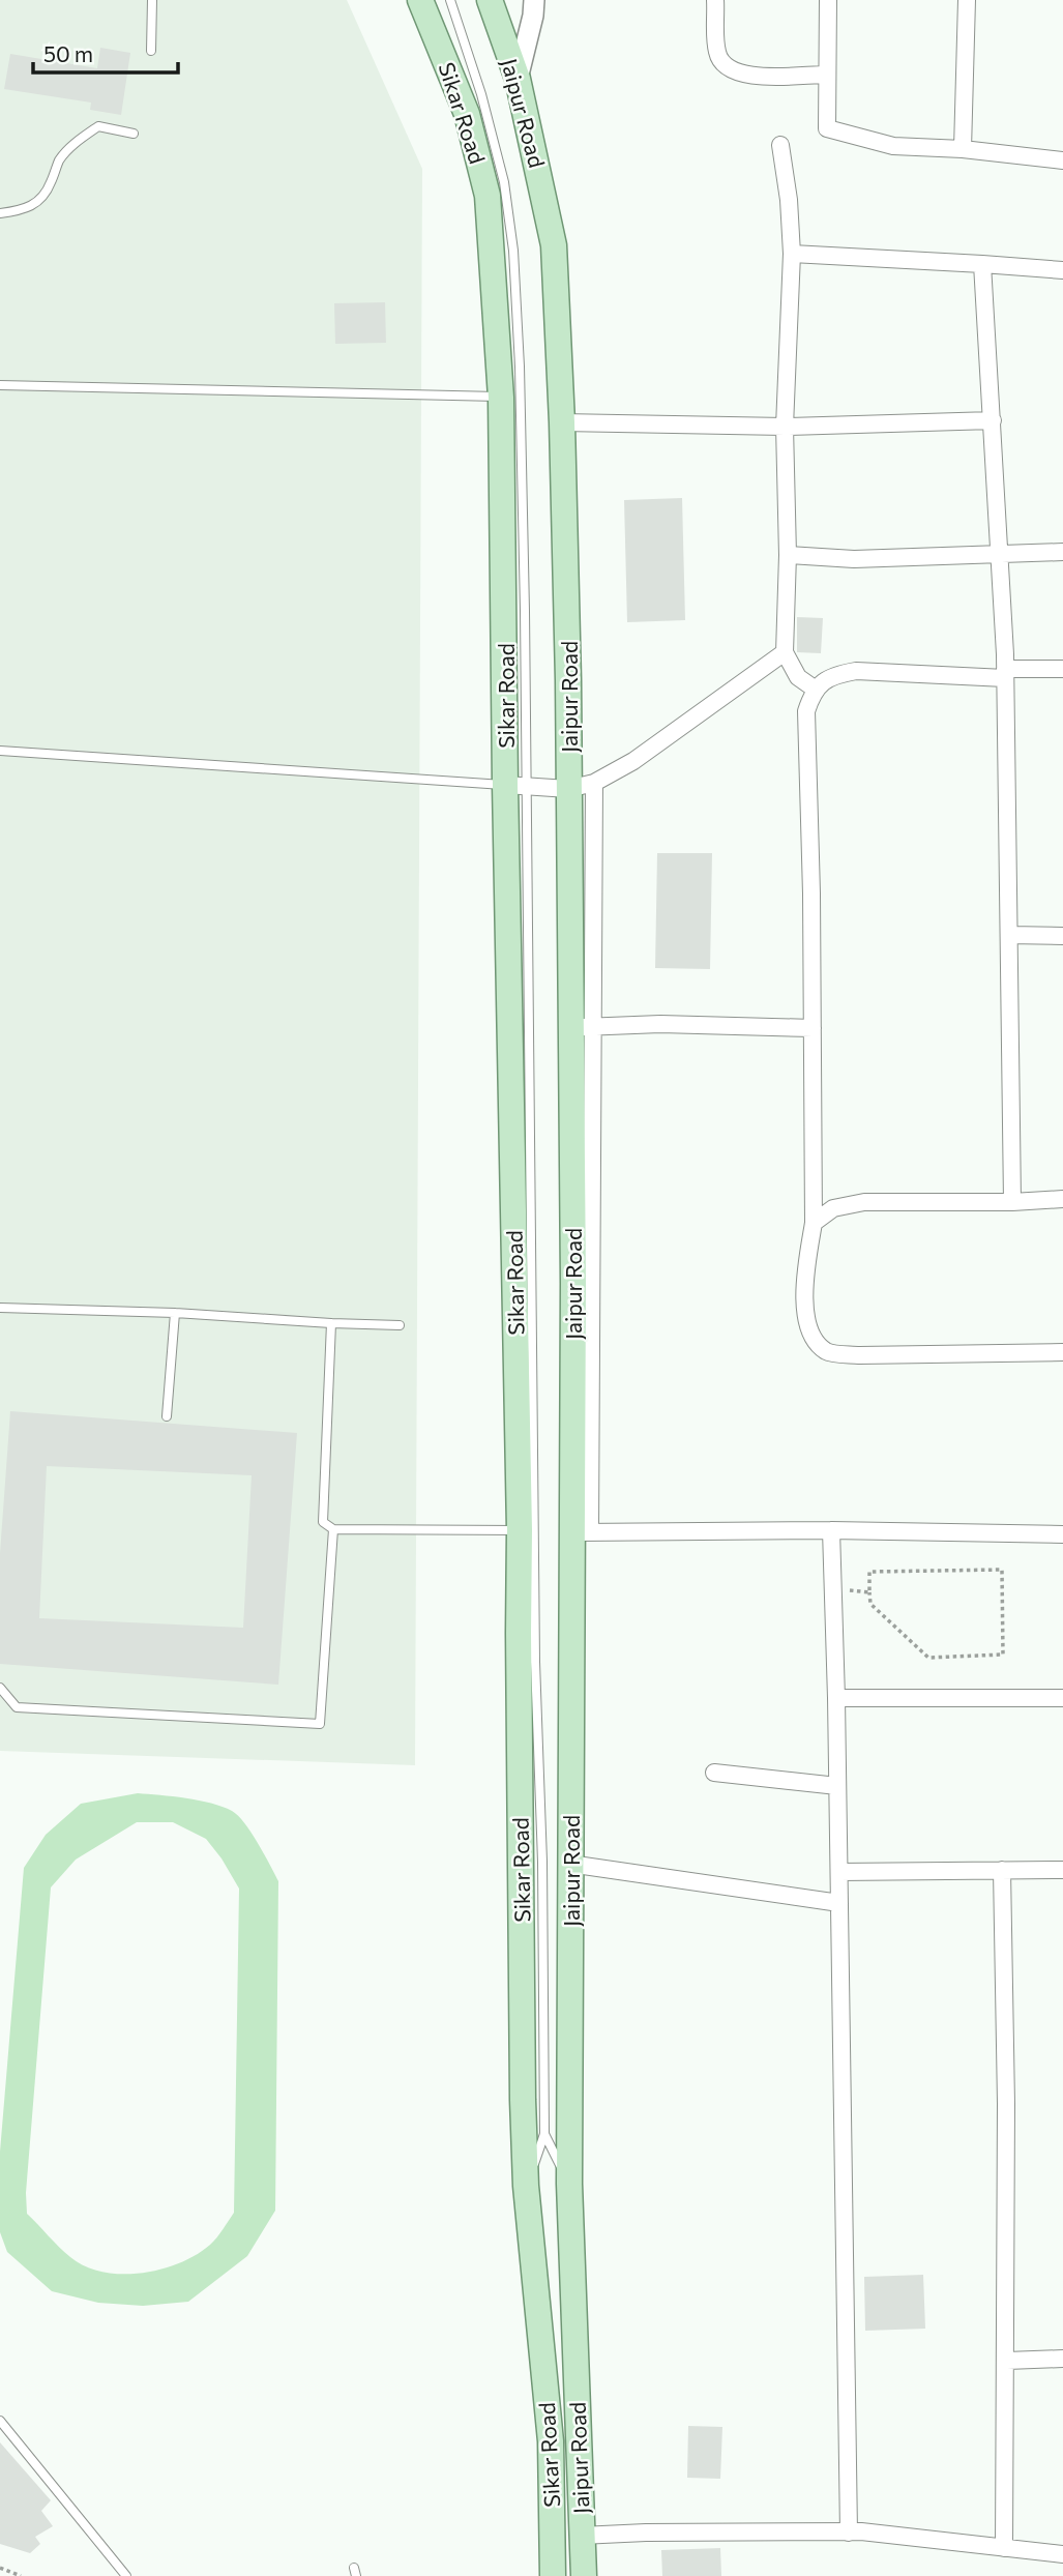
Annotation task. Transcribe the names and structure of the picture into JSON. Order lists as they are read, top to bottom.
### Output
{
  "streets": {
    "main road": ["Sikar Road", "Jaipur Road"]
  },
  "scale_bar": "50 m"
}
